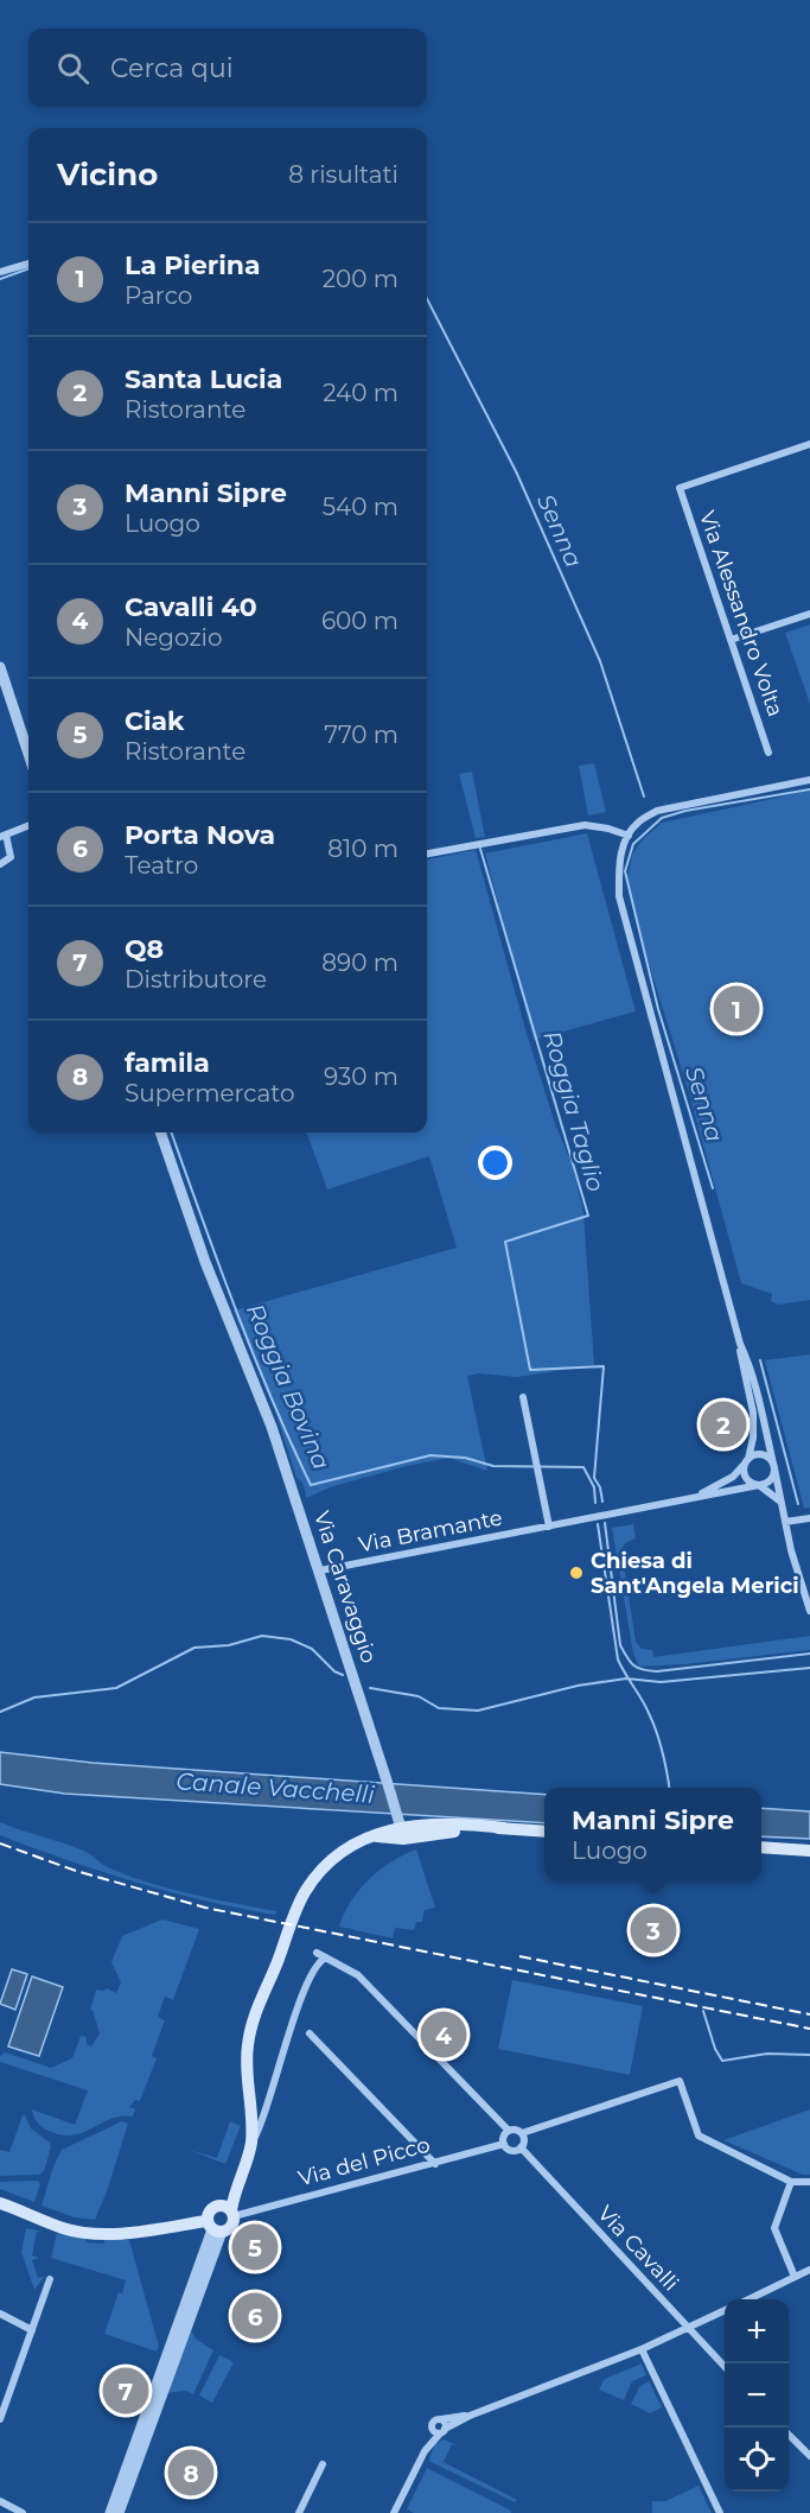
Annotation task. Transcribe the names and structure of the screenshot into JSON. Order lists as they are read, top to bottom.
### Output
{
  "streets": {
    "street": [
      "Via Alessandro Volta",
      "Via Bramante",
      "Via Caravaggio",
      "Via del Picco",
      "Via Cavalli"
    ]
  },
  "crossings": [
    ["Via Bramante", "Via Caravaggio"],
    ["Via del Picco", "Via Cavalli"]
  ],
  "water": [
    "Senna",
    "Roggia Taglio",
    "Roggia Bovina",
    "Canale Vacchelli"
  ],
  "places": ["Chiesa di Sant'Angela Merici"],
  "page": {
    "search": "Cerca qui",
    "heading": ["Vicino", "8 risultati"],
    "list": [
      {
        "mark": "1",
        "name": "La Pierina",
        "note": "Parco",
        "value": "200 m"
      },
      {
        "mark": "2",
        "name": "Santa Lucia",
        "note": "Ristorante",
        "value": "240 m"
      },
      {
        "mark": "3",
        "name": "Manni Sipre",
        "note": "Luogo",
        "value": "540 m"
      },
      {
        "mark": "4",
        "name": "Cavalli 40",
        "note": "Negozio",
        "value": "600 m"
      },
      {
        "mark": "5",
        "name": "Ciak",
        "note": "Ristorante",
        "value": "770 m"
      },
      {
        "mark": "6",
        "name": "Porta Nova",
        "note": "Teatro",
        "value": "810 m"
      },
      {
        "mark": "7",
        "name": "Q8",
        "note": "Distributore",
        "value": "890 m"
      },
      {
        "mark": "8",
        "name": "famila",
        "note": "Supermercato",
        "value": "930 m"
      }
    ],
    "pins": [
      "1",
      "2",
      "3",
      "4",
      "5",
      "6",
      "7",
      "8"
    ],
    "popup": ["Manni Sipre", "Luogo"],
    "map_buttons": ["+", "−"]
  }
}
